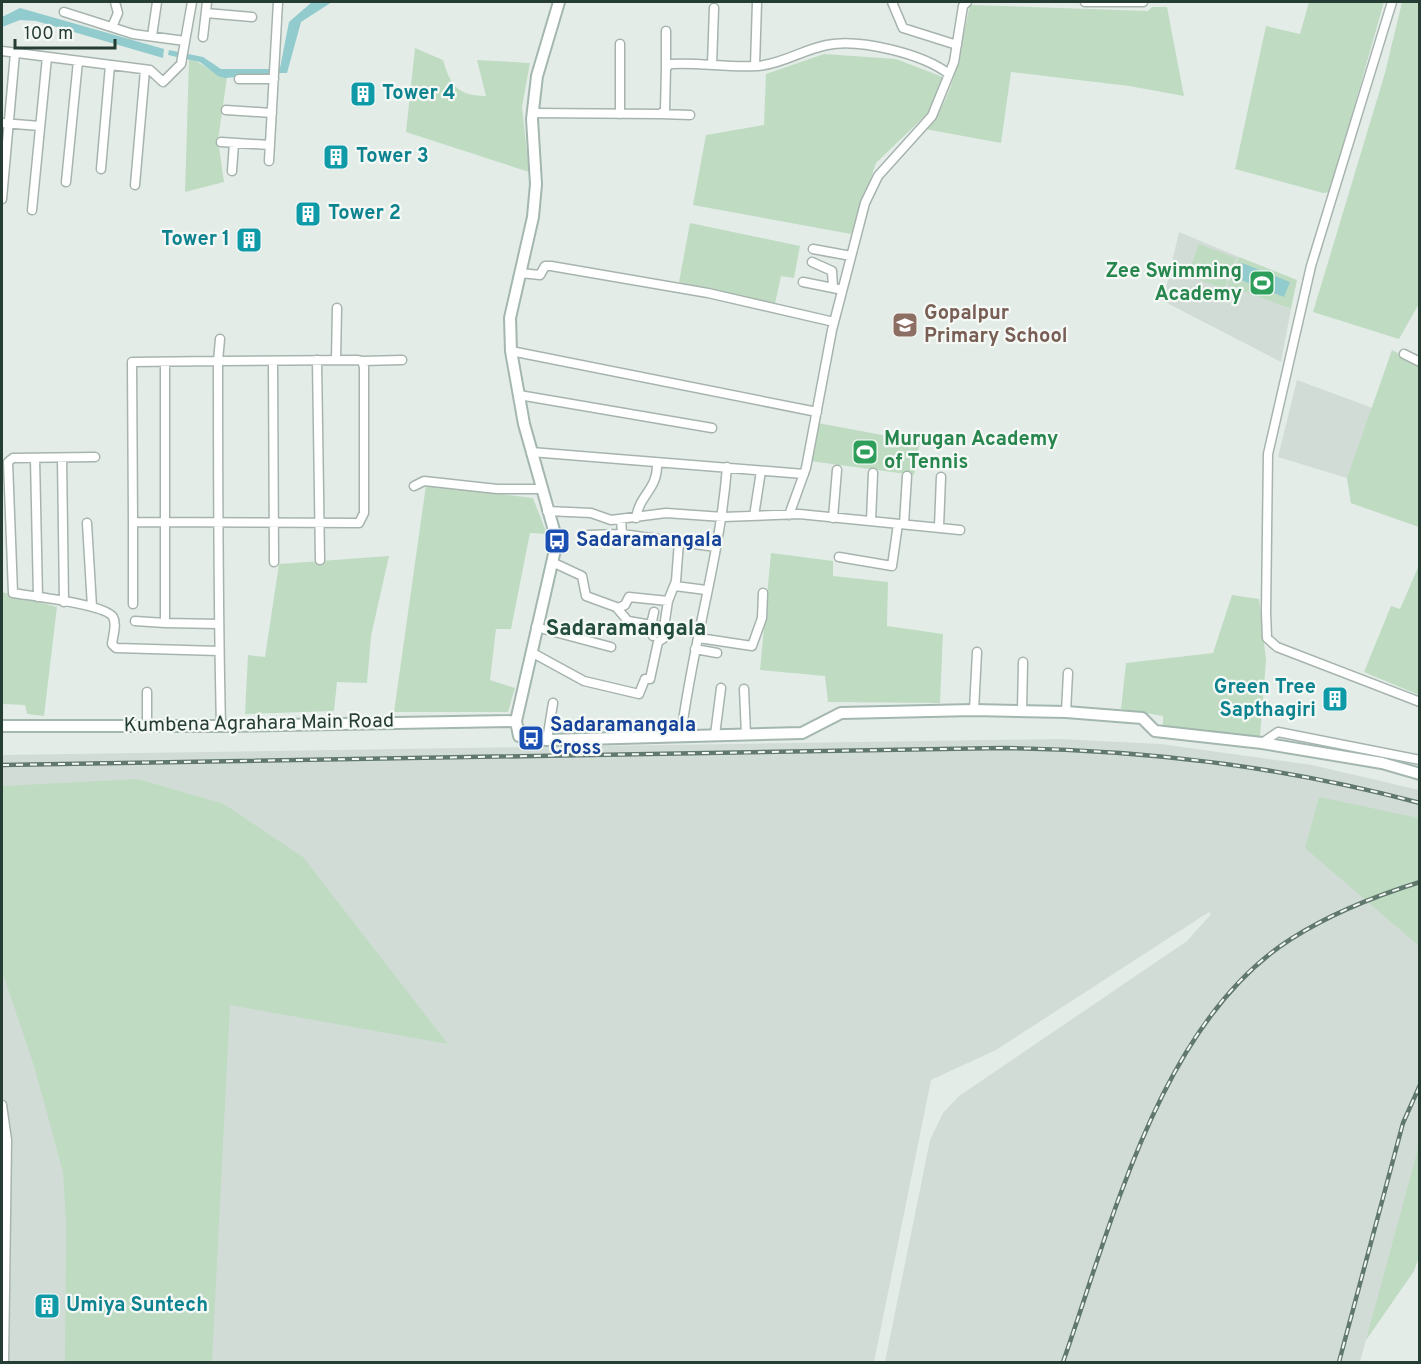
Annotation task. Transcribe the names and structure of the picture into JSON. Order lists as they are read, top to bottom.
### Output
{
  "streets": {
    "street": ["Kumbena Agrahara Main Road"]
  },
  "districts": ["Sadaramangala"],
  "places": {
    "building": [
      "Tower 4",
      "Tower 3",
      "Tower 2",
      "Tower 1",
      "Green Tree Sapthagiri",
      "Umiya Suntech"
    ],
    "sports": ["Zee Swimming Academy", "Murugan Academy of Tennis"],
    "school or university": ["Gopalpur Primary School"],
    "bus stop": ["Sadaramangala", "Sadaramangala Cross"]
  },
  "scale_bar": "100 m"
}
